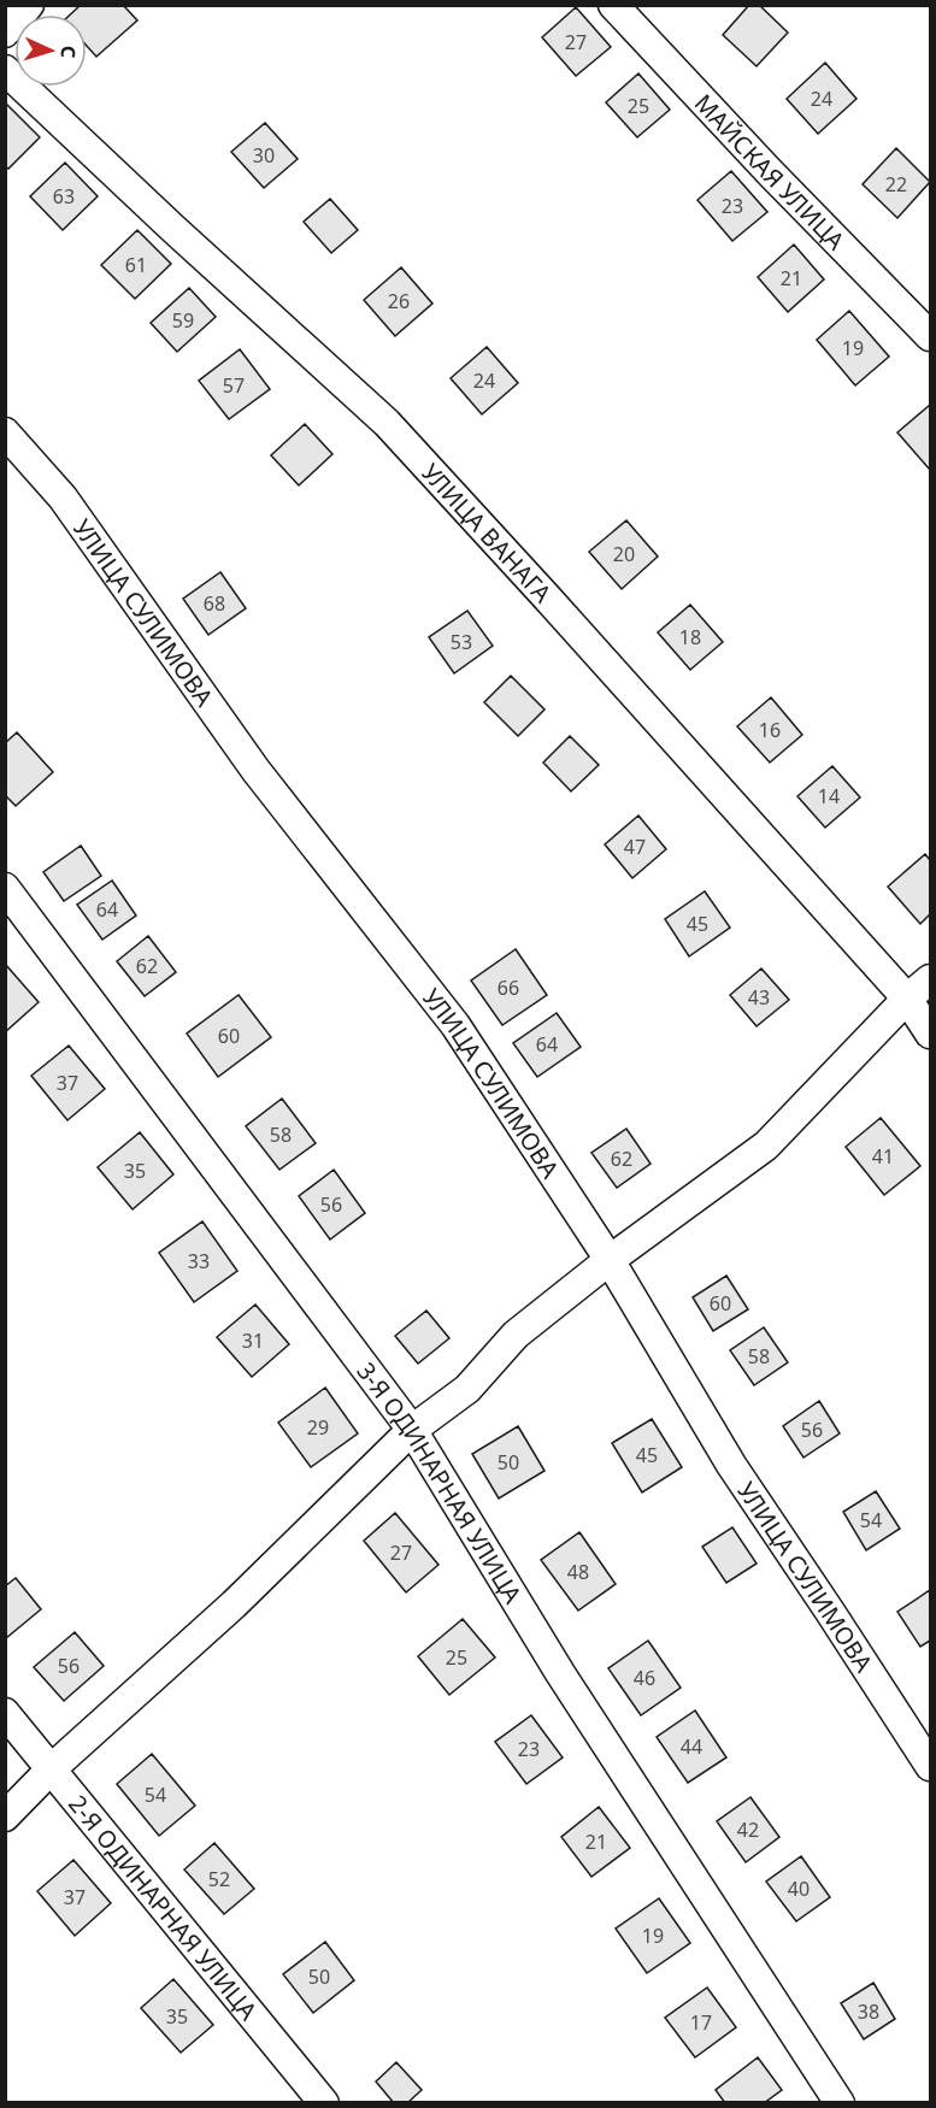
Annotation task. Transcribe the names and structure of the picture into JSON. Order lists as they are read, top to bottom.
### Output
{
  "streets": {
    "street": [
      "МАЙСКАЯ УЛИЦА",
      "УЛИЦА ВАНАГА",
      "УЛИЦА СУЛИМОВА",
      "3-Я ОДИНАРНАЯ УЛИЦА",
      "2-Я ОДИНАРНАЯ УЛИЦА"
    ]
  },
  "house_numbers": [
    "27",
    "24",
    "25",
    "30",
    "22",
    "63",
    "23",
    "61",
    "21",
    "26",
    "59",
    "19",
    "24",
    "57",
    "20",
    "68",
    "18",
    "53",
    "16",
    "14",
    "47",
    "64",
    "45",
    "62",
    "66",
    "43",
    "60",
    "64",
    "37",
    "58",
    "41",
    "62",
    "35",
    "56",
    "33",
    "60",
    "31",
    "58",
    "29",
    "56",
    "45",
    "50",
    "54",
    "27",
    "48",
    "25",
    "56",
    "46",
    "44",
    "23",
    "54",
    "42",
    "21",
    "52",
    "40",
    "37",
    "19",
    "50",
    "38",
    "35",
    "17"
  ],
  "north": "right"
}
